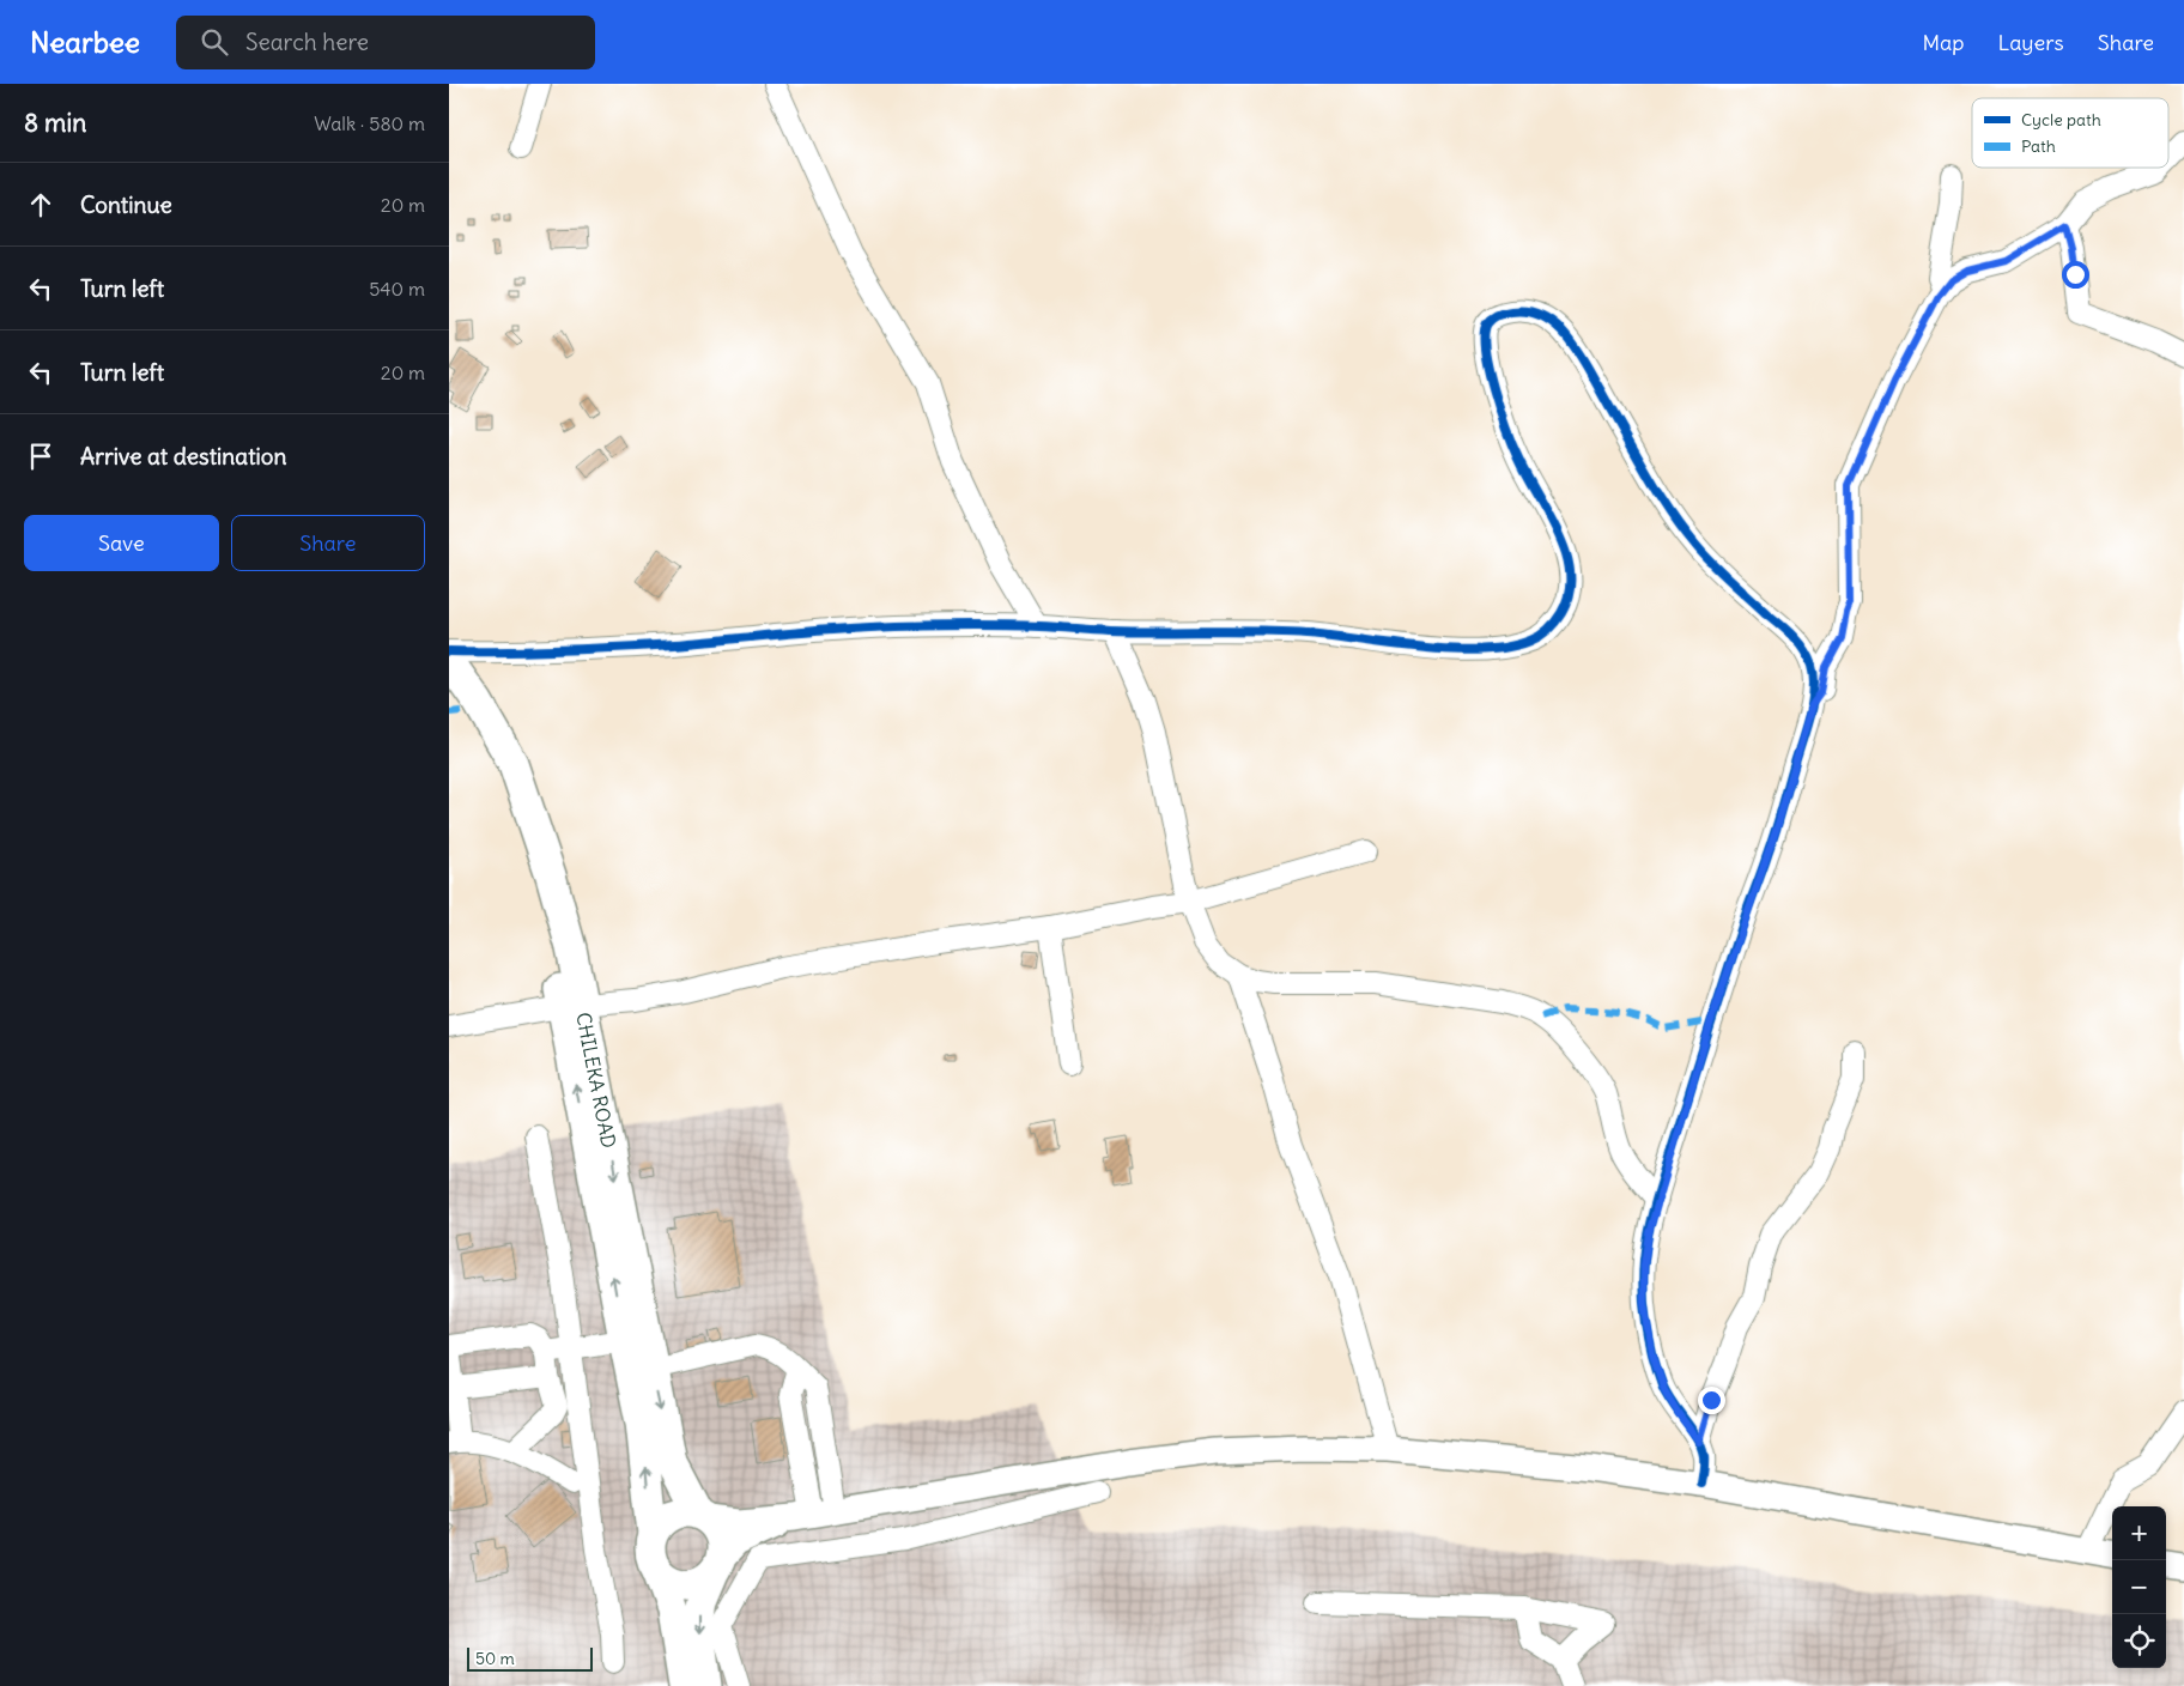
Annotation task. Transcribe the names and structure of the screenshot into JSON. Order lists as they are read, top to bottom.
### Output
{
  "streets": {
    "highway": ["CHILEKA ROAD"]
  },
  "legend": ["Cycle path", "Path"],
  "scale_bar": "50 m",
  "page": {
    "header": "Nearbee",
    "search": "Search here",
    "nav": ["Map", "Layers", "Share"],
    "heading": ["8 min", "Walk · 580 m"],
    "list": [
      ["Continue", "20 m"],
      ["Turn left", "540 m"],
      ["Turn left", "20 m"],
      "Arrive at destination"
    ],
    "buttons": ["Save", "Share"],
    "map_buttons": ["+", "−"],
    "scale": "50 m"
  }
}
